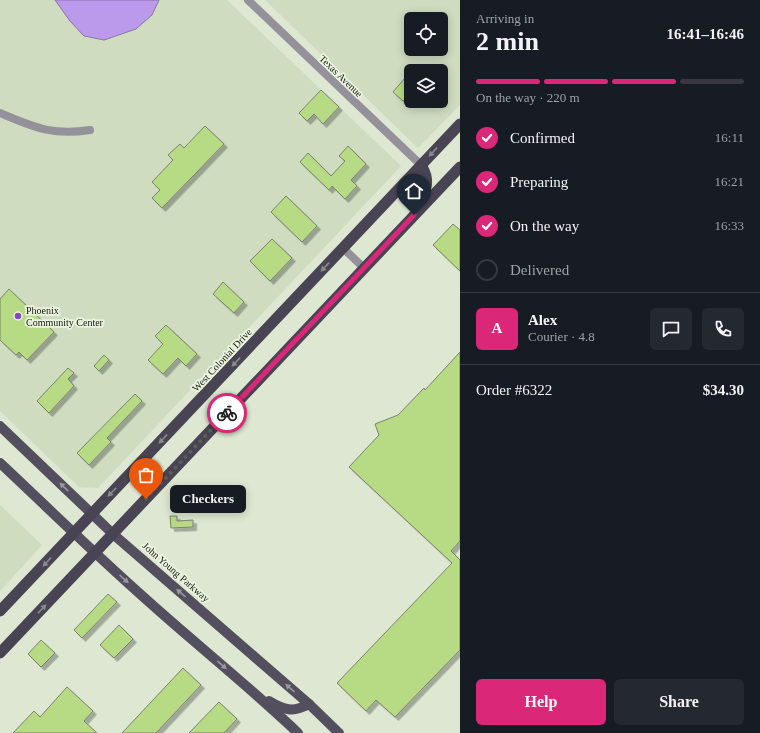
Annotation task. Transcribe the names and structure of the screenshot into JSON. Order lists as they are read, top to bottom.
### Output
{
  "streets": {
    "highway": ["West Colonial Drive"],
    "main road": ["John Young Parkway"],
    "street": ["Texas Avenue"]
  },
  "crossings": [
    ["Texas Avenue", "West Colonial Drive"],
    ["West Colonial Drive", "John Young Parkway"]
  ],
  "places": ["Phoenix Community Center", "Checkers"],
  "page": {
    "heading": ["2 min", "Arriving in", "16:41–16:46"],
    "panel": [
      "Alex",
      "Courier · 4.8",
      "Order #6322",
      "$34.30"
    ],
    "bar": "On the way · 220 m",
    "list": [
      ["Confirmed", "16:11"],
      ["Preparing", "16:21"],
      ["On the way", "16:33"],
      "Delivered"
    ],
    "round": "A",
    "bubble": "Checkers",
    "buttons": ["Help", "Share"]
  }
}
